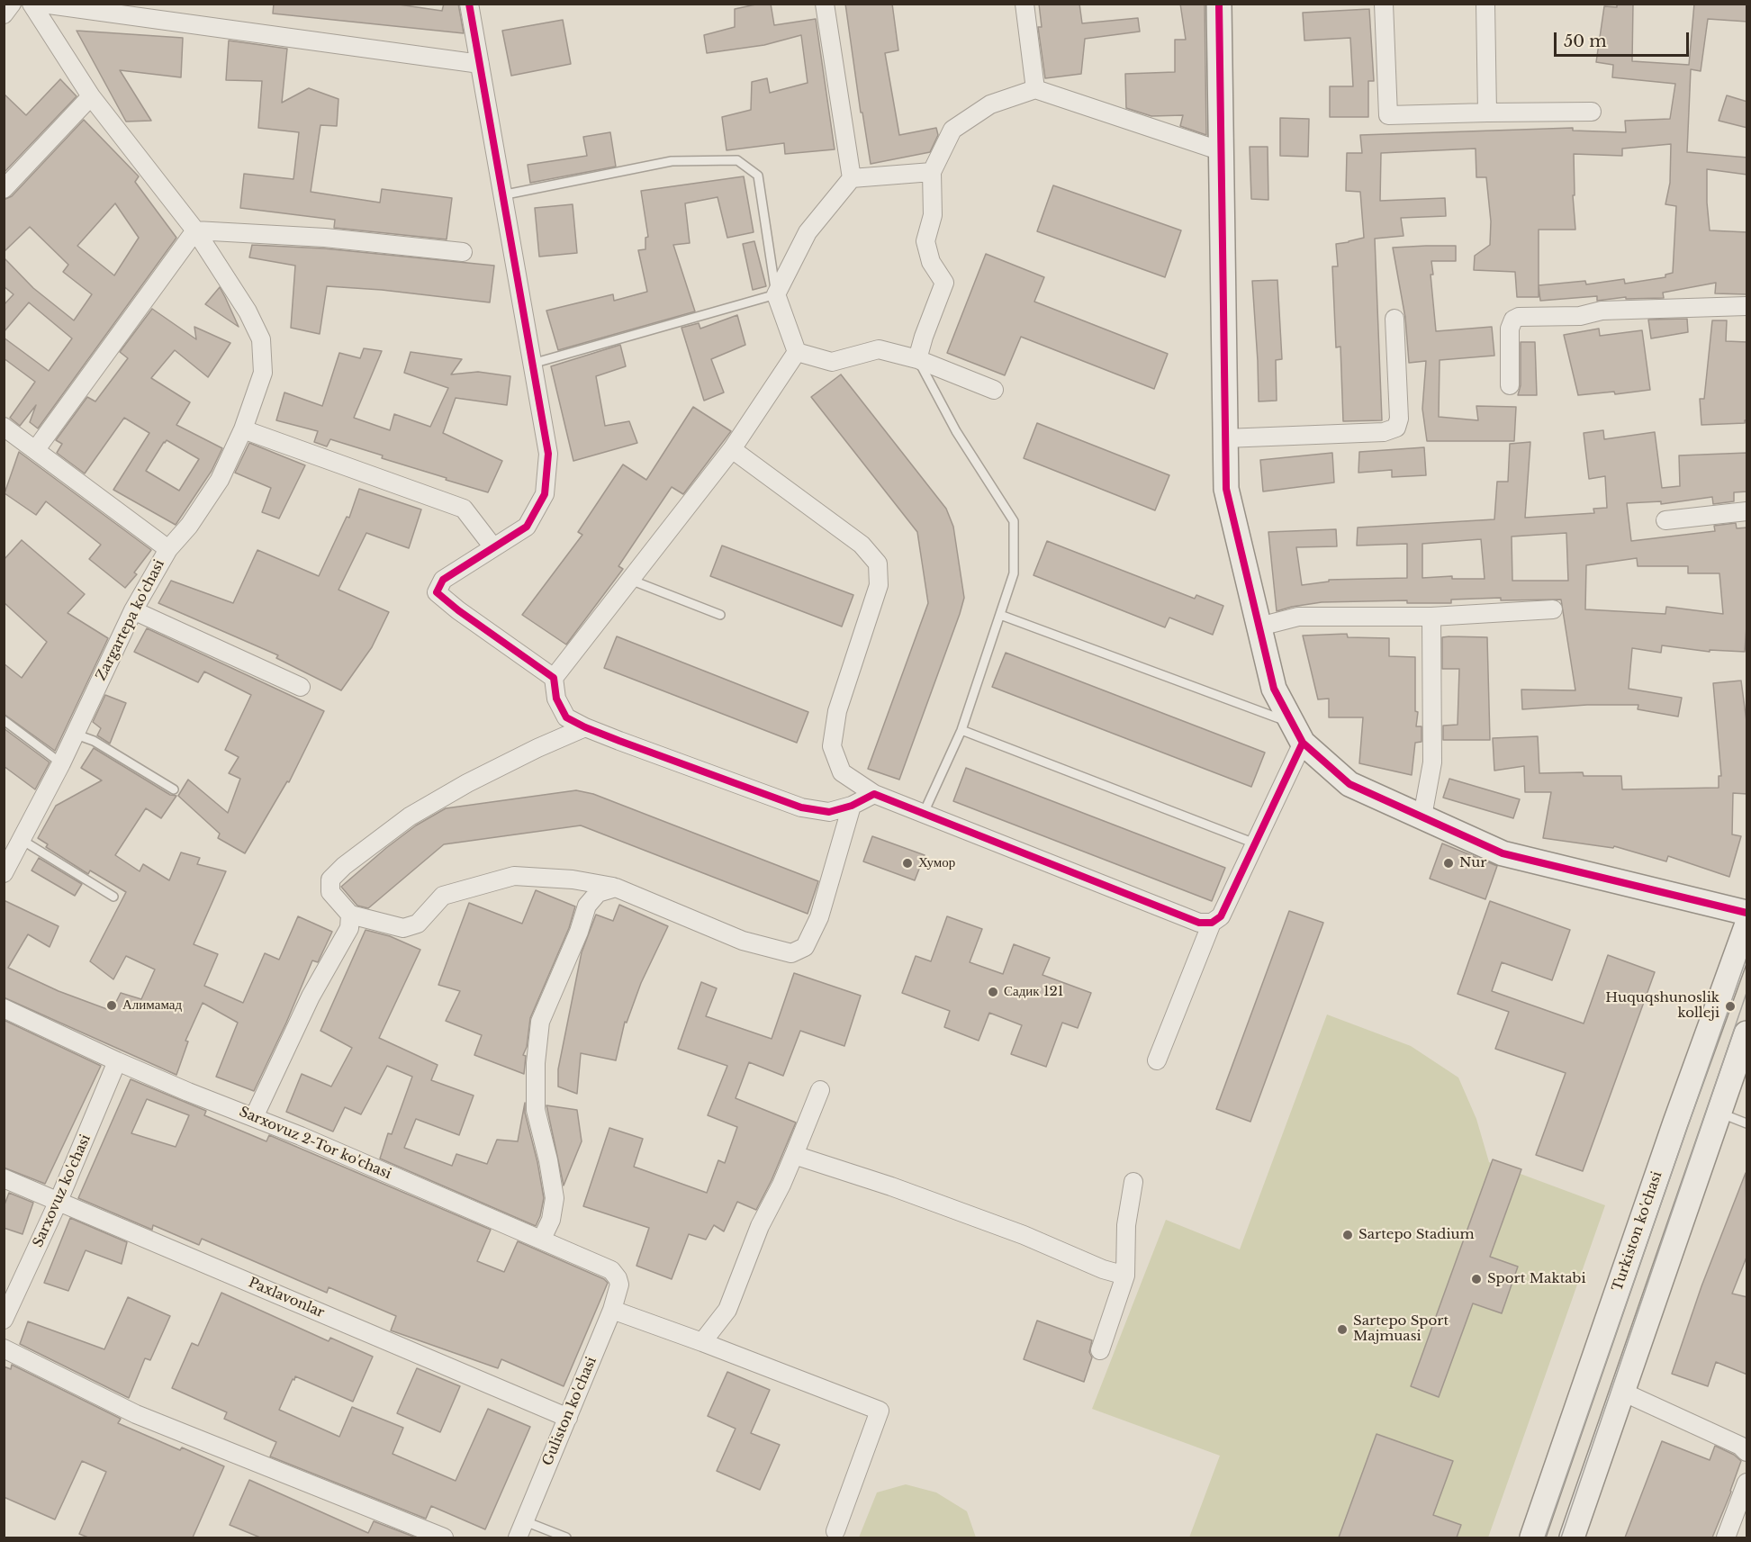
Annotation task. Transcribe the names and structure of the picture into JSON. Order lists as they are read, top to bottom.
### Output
{
  "streets": {
    "street": [
      "Zargartepa ko'chasi",
      "Sarxovuz 2-Tor ko'chasi",
      "Sarxovuz ko'chasi",
      "Turkiston ko'chasi",
      "Paxlavonlar",
      "Guliston ko'chasi"
    ]
  },
  "crossings": [
    ["Sarxovuz 2-Tor ko'chasi", "Sarxovuz ko'chasi"],
    ["Sarxovuz 2-Tor ko'chasi", "Guliston ko'chasi"],
    ["Sarxovuz ko'chasi", "Paxlavonlar"],
    ["Paxlavonlar", "Guliston ko'chasi"]
  ],
  "places": [
    "Хумор",
    "Nur",
    "Садик 121",
    "Алимамад",
    "Huquqshunoslik kolleji",
    "Sartepo Stadium",
    "Sport Maktabi",
    "Sartepo Sport Majmuasi"
  ],
  "scale_bar": "50 m"
}
